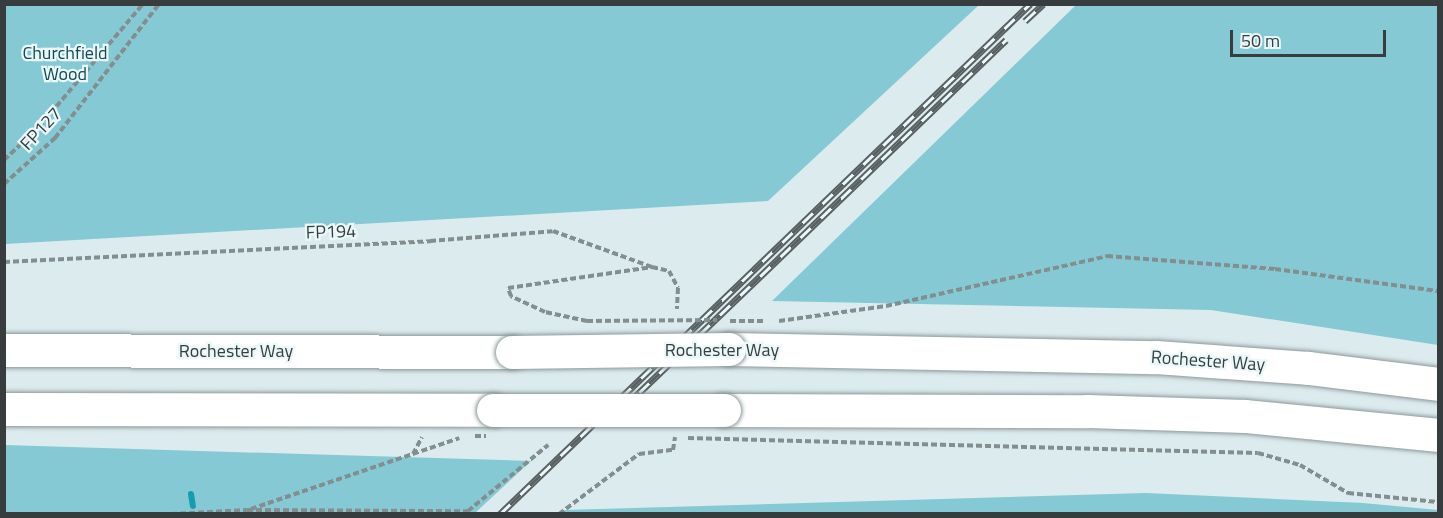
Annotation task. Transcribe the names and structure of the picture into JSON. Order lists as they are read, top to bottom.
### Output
{
  "streets": {
    "highway": ["Rochester Way"],
    "path": ["FP127", "FP194"]
  },
  "parks": ["Churchfield Wood"],
  "scale_bar": "50 m"
}
